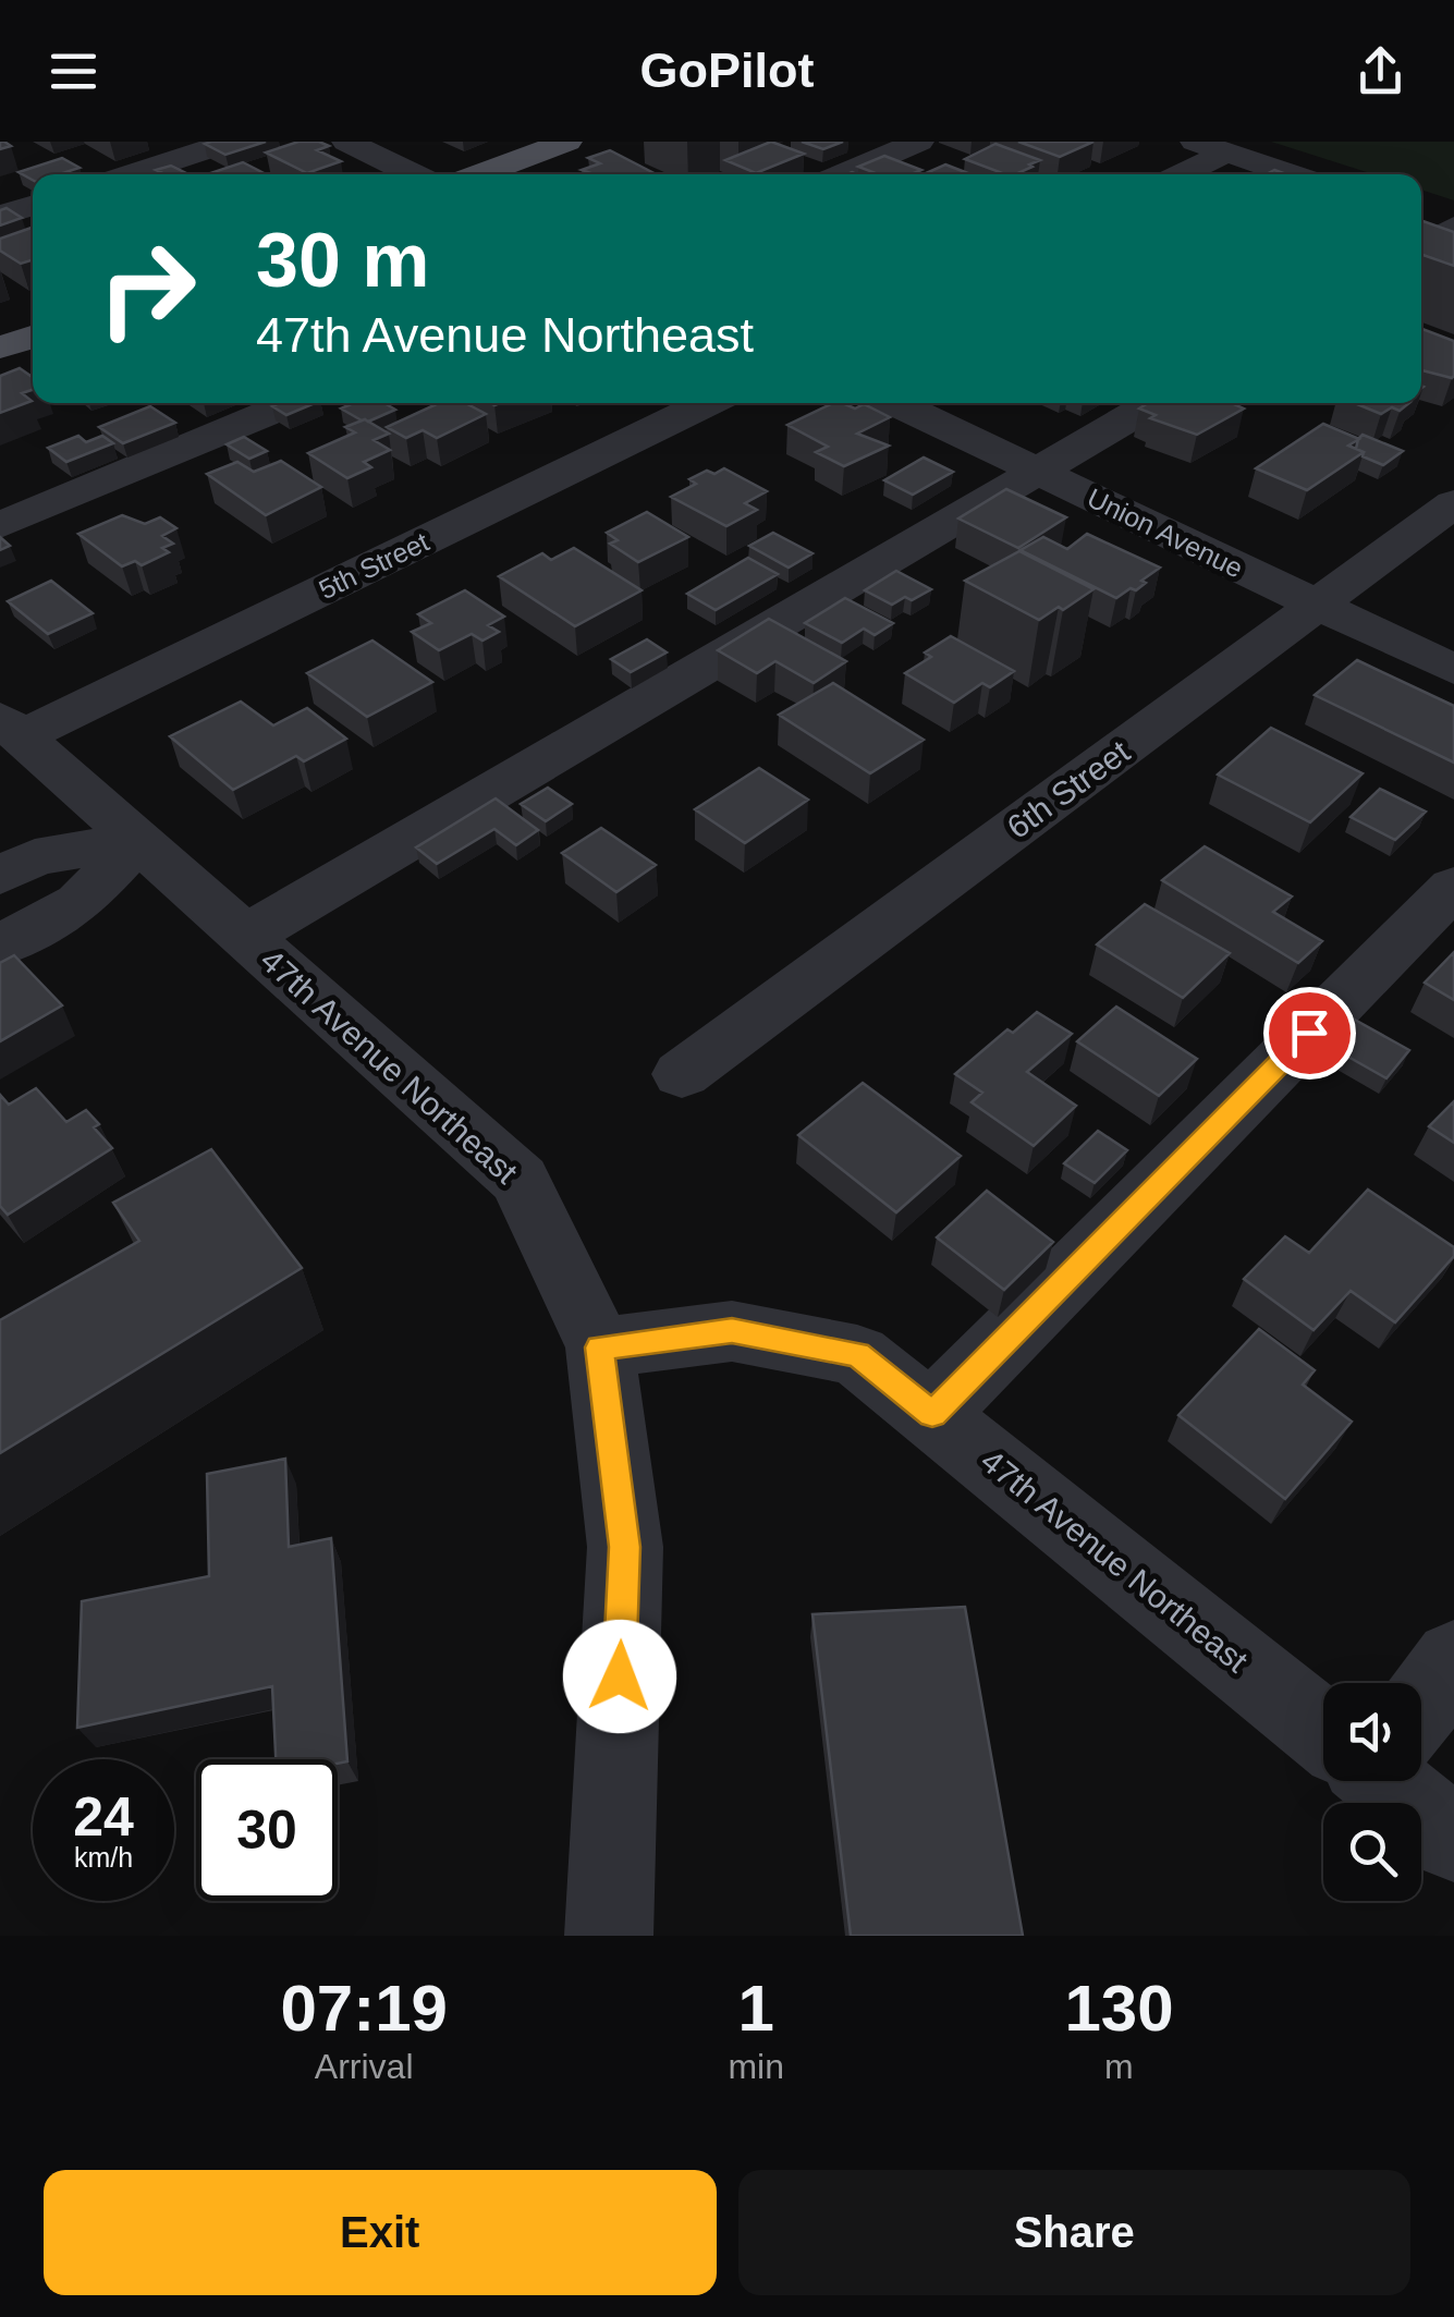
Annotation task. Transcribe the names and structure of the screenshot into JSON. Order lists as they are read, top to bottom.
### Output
{
  "streets": {
    "street": [
      "Union Avenue",
      "5th Street",
      "6th Street",
      "47th Avenue Northeast"
    ]
  },
  "crossings": [
    ["Union Avenue", "6th Street"],
    ["5th Street", "47th Avenue Northeast"]
  ],
  "page": {
    "header": "GoPilot",
    "turn": ["30 m", "47th Avenue Northeast"],
    "speed": "24 km/h",
    "limit": "30",
    "eta": [
      "07:19",
      "Arrival",
      "1",
      "min",
      "130",
      "m"
    ],
    "buttons": ["Exit", "Share"]
  }
}
